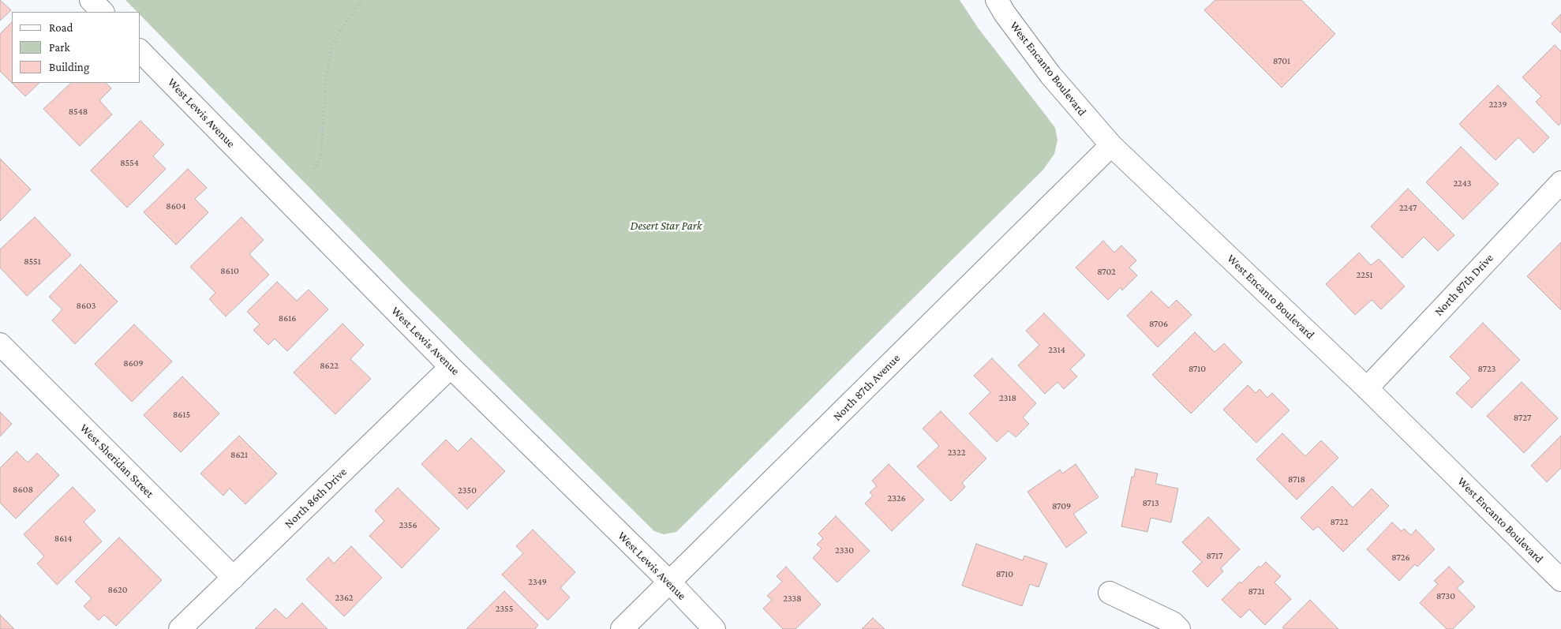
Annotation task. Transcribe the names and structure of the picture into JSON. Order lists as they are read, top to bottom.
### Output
{
  "streets": {
    "street": [
      "West Encanto Boulevard",
      "West Lewis Avenue",
      "North 87th Drive",
      "North 87th Avenue",
      "West Sheridan Street",
      "North 86th Drive"
    ]
  },
  "crossings": [
    ["West Encanto Boulevard", "North 87th Drive"],
    ["West Encanto Boulevard", "North 87th Avenue"],
    ["West Lewis Avenue", "North 87th Avenue"],
    ["West Lewis Avenue", "North 86th Drive"],
    ["West Sheridan Street", "North 86th Drive"]
  ],
  "parks": ["Desert Star Park"],
  "house_numbers": [
    "8701",
    "2239",
    "8548",
    "8554",
    "2243",
    "8604",
    "2247",
    "8551",
    "8610",
    "8702",
    "2251",
    "8603",
    "8616",
    "8706",
    "2314",
    "8609",
    "8622",
    "8710",
    "8723",
    "2318",
    "8615",
    "8727",
    "2322",
    "8621",
    "8718",
    "8608",
    "2350",
    "2326",
    "8713",
    "8709",
    "8722",
    "2356",
    "8614",
    "2330",
    "8717",
    "8726",
    "8710",
    "2349",
    "8620",
    "8721",
    "8730",
    "2362",
    "2338",
    "2355"
  ],
  "legend": ["Road", "Park", "Building"]
}
